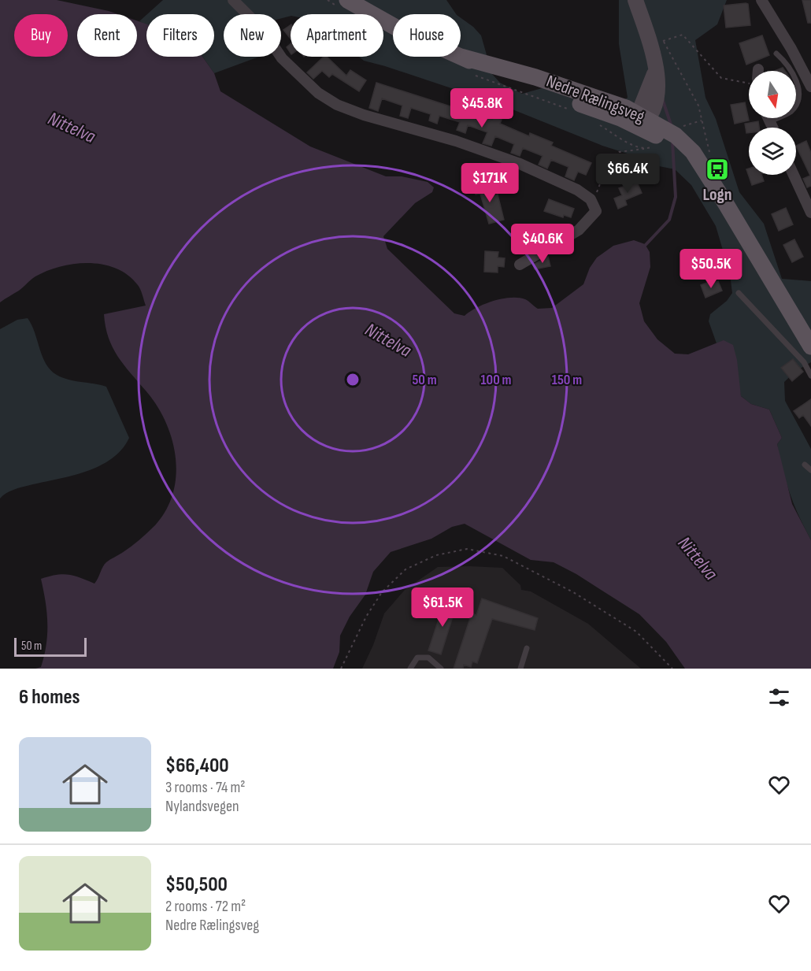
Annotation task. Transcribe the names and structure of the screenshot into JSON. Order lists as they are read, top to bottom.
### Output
{
  "streets": {
    "main road": ["Nedre Rælingsveg"]
  },
  "water": ["Nittelva"],
  "places": {
    "bus stop": ["Logn"]
  },
  "scale_bar": "50 m",
  "north": "bottom",
  "page": {
    "chip": [
      "Buy",
      "Rent",
      "Filters",
      "New",
      "Apartment",
      "House"
    ],
    "price": [
      "$45.8K",
      "$66.4K",
      "$171K",
      "$40.6K",
      "$50.5K",
      "$61.5K"
    ],
    "scale": "50 m",
    "heading": "6 homes",
    "list": [
      {
        "name": "$66,400",
        "note": "3 rooms · 74 m² · Nylandsvegen"
      },
      {
        "name": "$50,500",
        "note": "2 rooms · 72 m² · Nedre Rælingsveg"
      }
    ]
  },
  "rings": ["50 m", "100 m", "150 m"]
}
